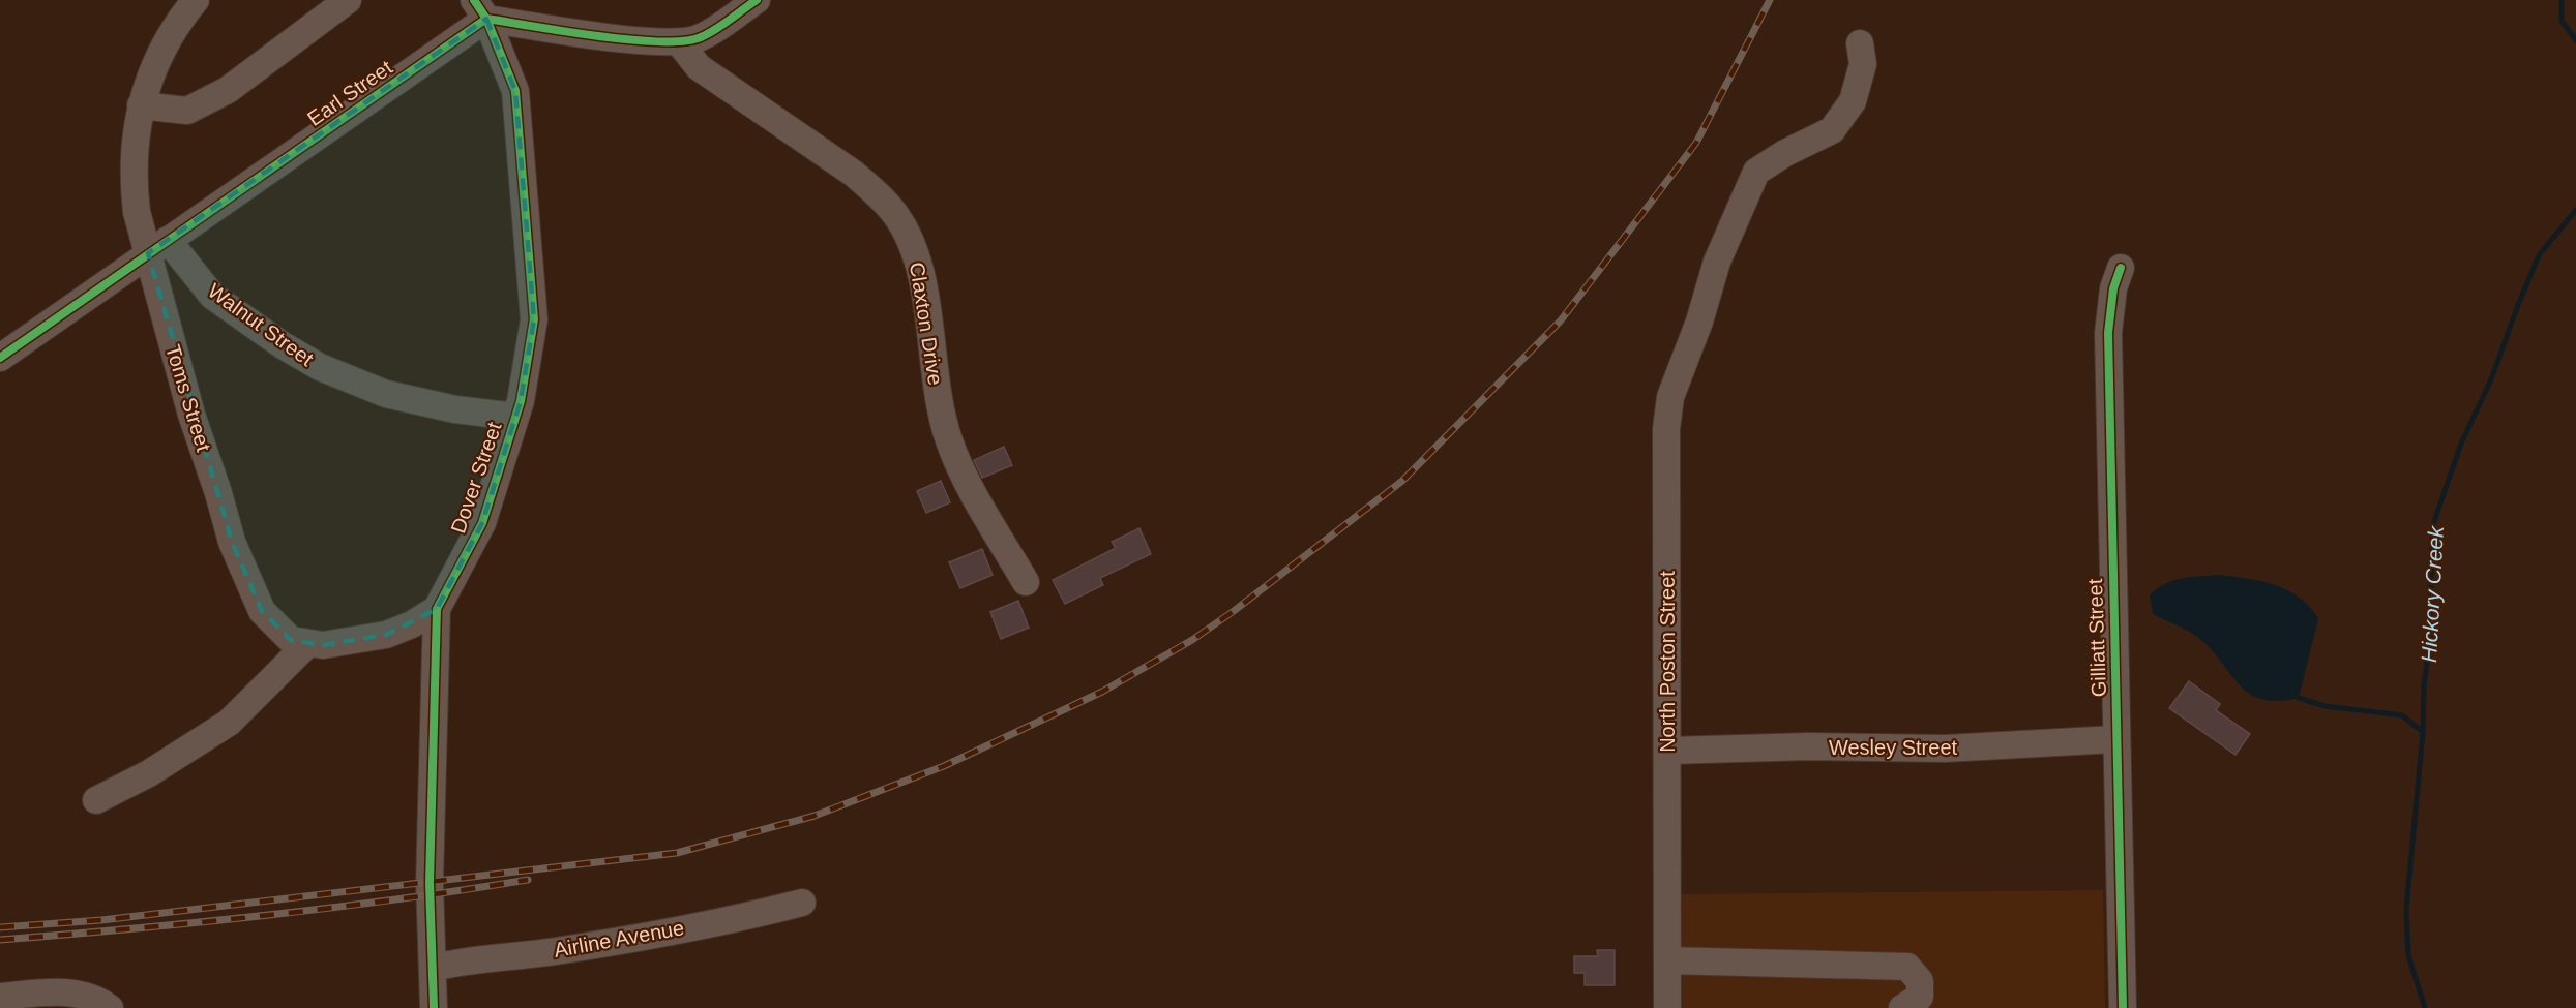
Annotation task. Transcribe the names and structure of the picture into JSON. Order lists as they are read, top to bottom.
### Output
{
  "streets": {
    "street": [
      "Earl Street",
      "Claxton Drive",
      "Walnut Street",
      "Toms Street",
      "Dover Street",
      "Gilliatt Street",
      "North Poston Street",
      "Wesley Street",
      "Airline Avenue"
    ]
  },
  "crossings": [
    ["Earl Street", "Walnut Street"],
    ["Earl Street", "Toms Street"],
    ["Earl Street", "Dover Street"],
    ["Walnut Street", "Toms Street"],
    ["Walnut Street", "Dover Street"],
    ["Toms Street", "Dover Street"],
    ["Dover Street", "Airline Avenue"],
    ["Gilliatt Street", "Wesley Street"],
    ["North Poston Street", "Wesley Street"]
  ],
  "water": ["Hickory Creek"]
}
